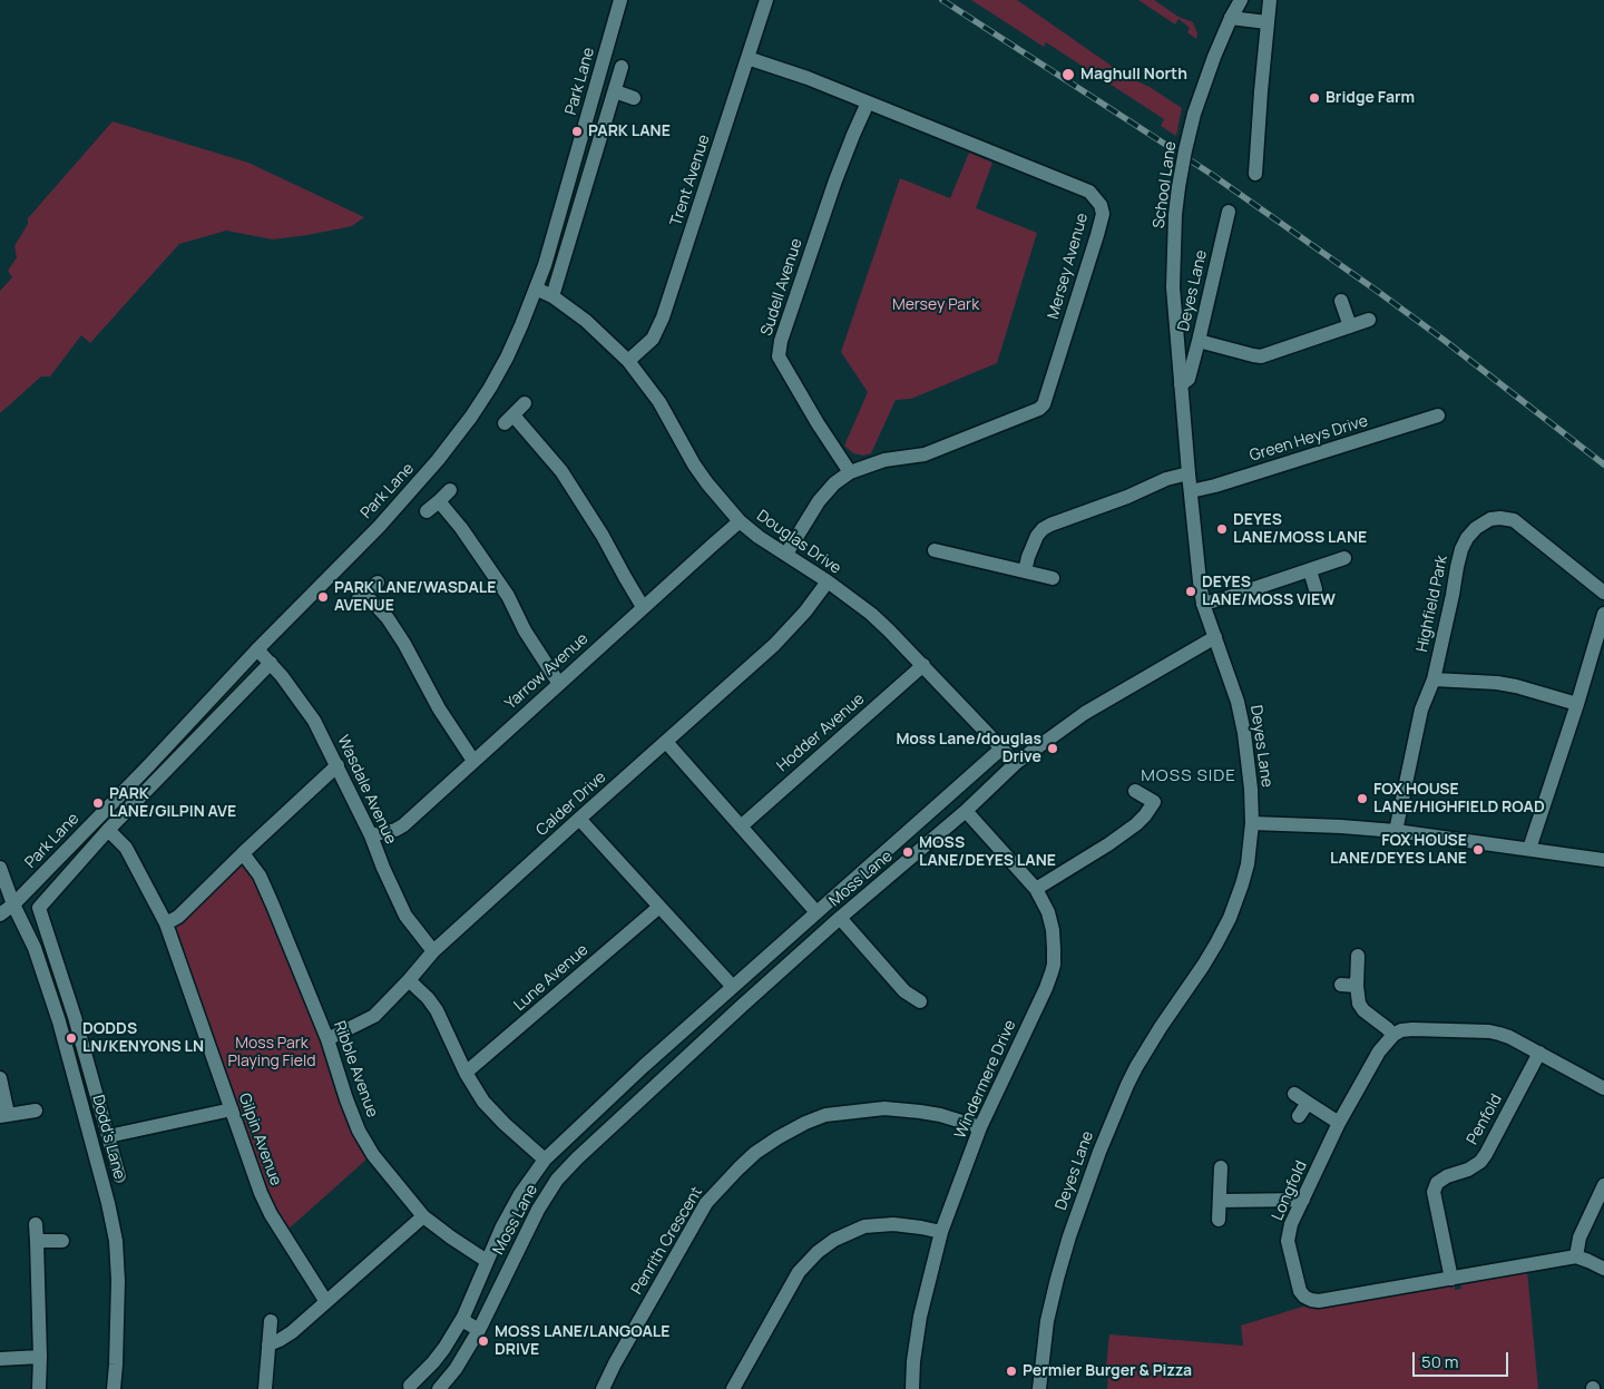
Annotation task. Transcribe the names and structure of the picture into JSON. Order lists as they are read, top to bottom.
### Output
{
  "streets": {
    "street": [
      "Park Lane",
      "Trent Avenue",
      "School Lane",
      "Mersey Avenue",
      "Sudell Avenue",
      "Deyes Lane",
      "Green Heys Drive",
      "Douglas Drive",
      "Highfield Park",
      "Yarrow Avenue",
      "Hodder Avenue",
      "Wasdale Avenue",
      "Calder Drive",
      "Moss Lane",
      "Lune Avenue",
      "Ribble Avenue",
      "Windermere Drive",
      "Penfold",
      "Dodd's Lane",
      "Gilpin Avenue",
      "Longfold",
      "Penrith Crescent"
    ]
  },
  "crossings": [
    ["Park Lane", "Douglas Drive"],
    ["Park Lane", "Wasdale Avenue"],
    ["Park Lane", "Dodd's Lane"],
    ["Trent Avenue", "Mersey Avenue"],
    ["Trent Avenue", "Douglas Drive"],
    ["School Lane", "Deyes Lane"],
    ["Mersey Avenue", "Sudell Avenue"],
    ["Mersey Avenue", "Douglas Drive"],
    ["Deyes Lane", "Green Heys Drive"],
    ["Deyes Lane", "Moss Lane"],
    ["Douglas Drive", "Yarrow Avenue"],
    ["Douglas Drive", "Hodder Avenue"],
    ["Douglas Drive", "Calder Drive"],
    ["Douglas Drive", "Moss Lane"],
    ["Yarrow Avenue", "Wasdale Avenue"],
    ["Wasdale Avenue", "Calder Drive"],
    ["Calder Drive", "Ribble Avenue"],
    ["Moss Lane", "Windermere Drive"],
    ["Windermere Drive", "Penrith Crescent"],
    ["Penfold", "Longfold"],
    ["Dodd's Lane", "Gilpin Avenue"]
  ],
  "districts": ["MOSS SIDE"],
  "parks": ["Mersey Park", "Moss Park Playing Field"],
  "places": [
    "Maghull North",
    "Bridge Farm",
    "PARK LANE",
    "DEYES LANE/MOSS LANE",
    "DEYES LANE/MOSS VIEW",
    "PARK LANE/WASDALE AVENUE",
    "Moss Lane/douglas Drive",
    "FOX HOUSE LANE/HIGHFIELD ROAD",
    "PARK LANE/GILPIN AVE",
    "FOX HOUSE LANE/DEYES LANE",
    "MOSS LANE/DEYES LANE",
    "DODDS LN/KENYONS LN",
    "MOSS LANE/LANGOALE DRIVE",
    "Permier Burger & Pizza"
  ],
  "scale_bar": "50 m"
}
